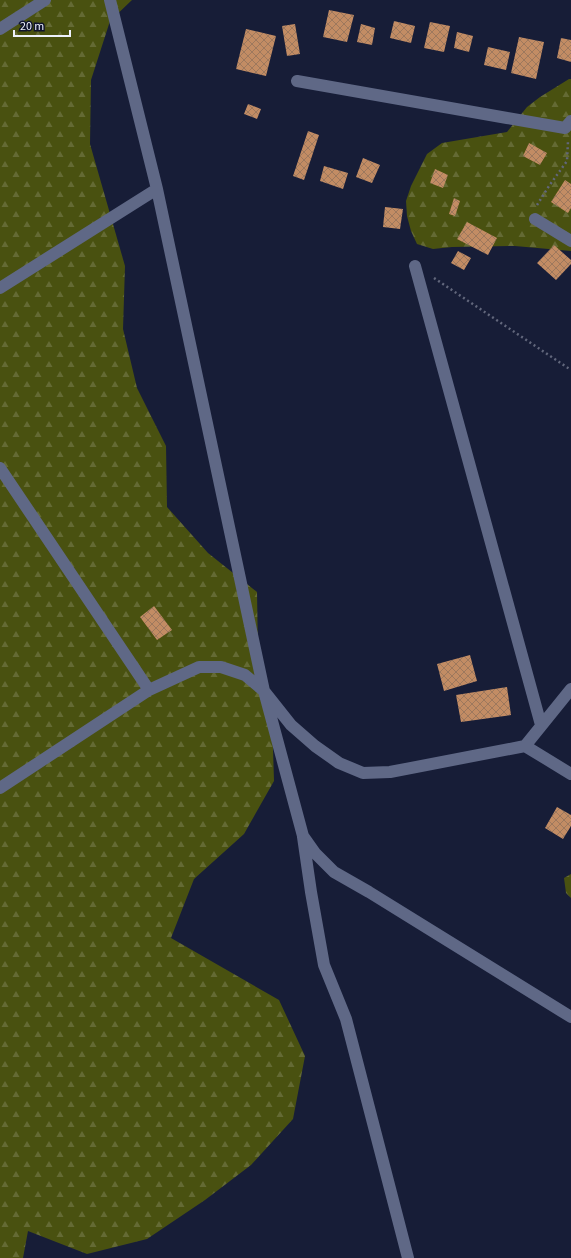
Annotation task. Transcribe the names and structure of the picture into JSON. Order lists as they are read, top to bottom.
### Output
{
  "scale_bar": "20 m"
}
